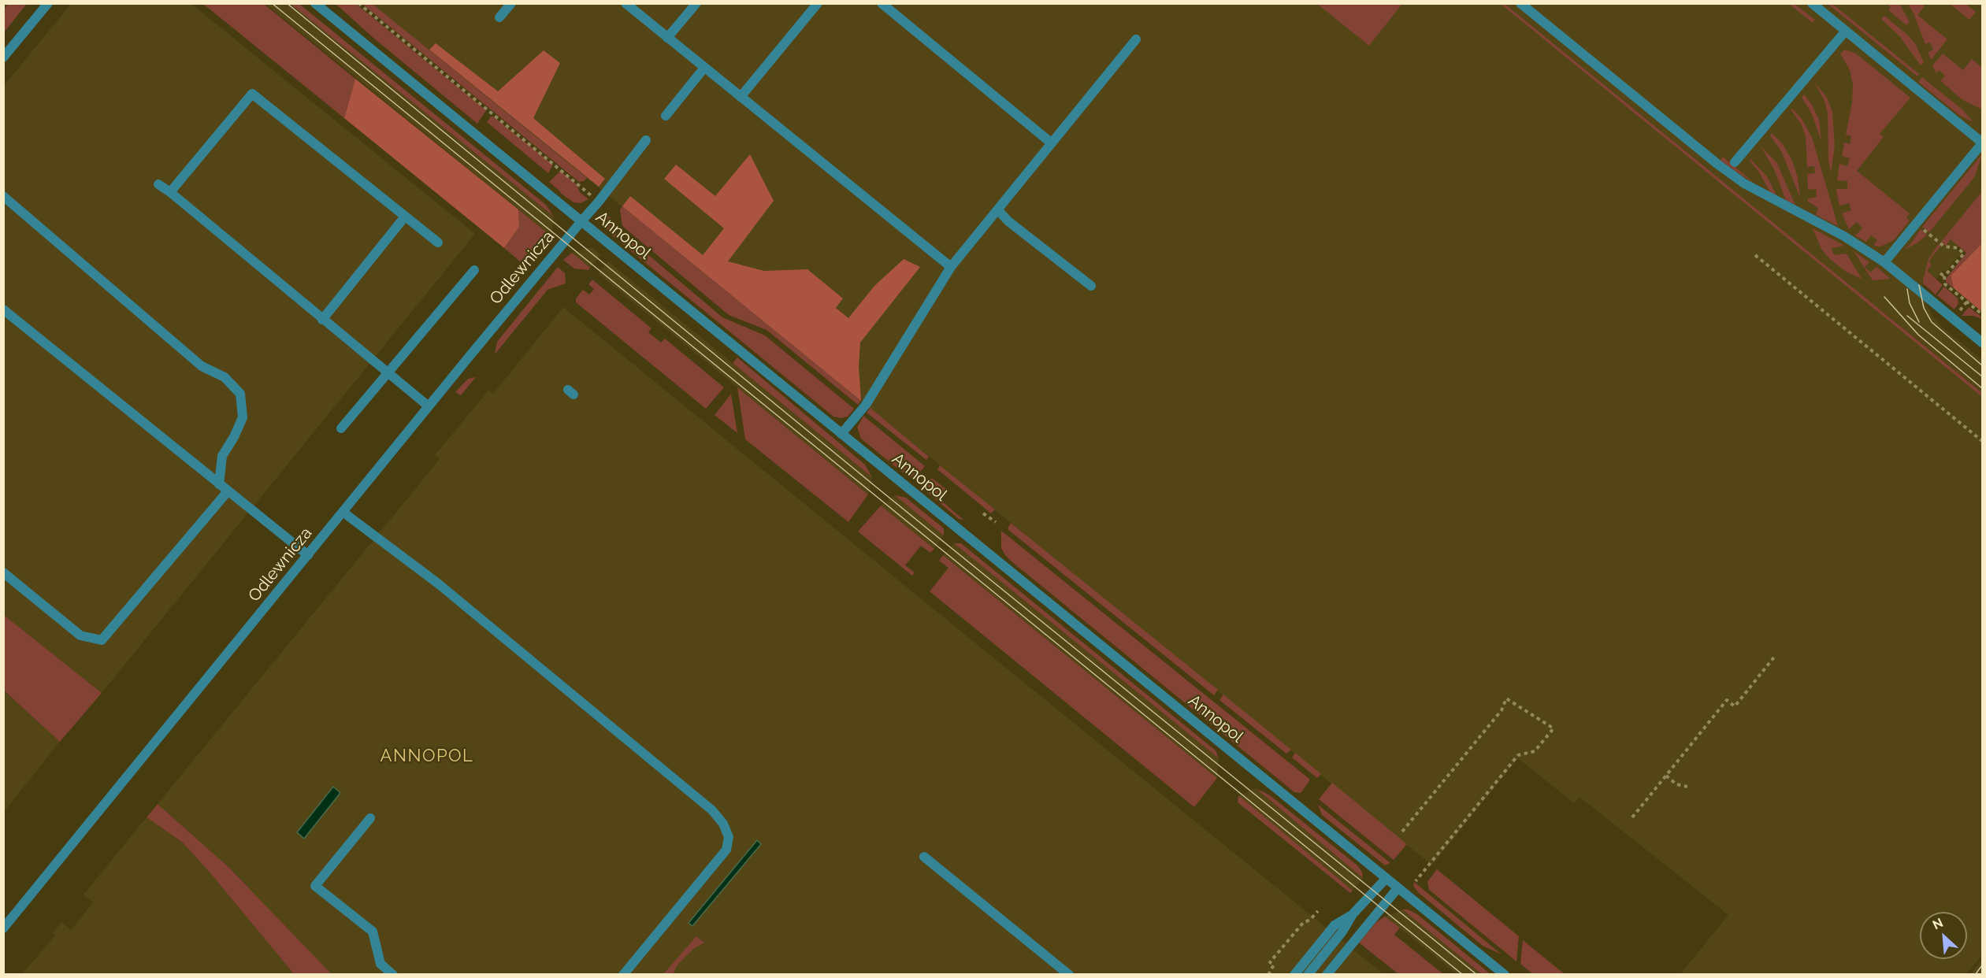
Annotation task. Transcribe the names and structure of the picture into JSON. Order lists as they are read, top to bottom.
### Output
{
  "streets": {
    "street": ["Annopol", "Odlewnicza"]
  },
  "crossings": [
    ["Annopol", "Odlewnicza"]
  ],
  "districts": ["ANNOPOL"],
  "north": "top left"
}
